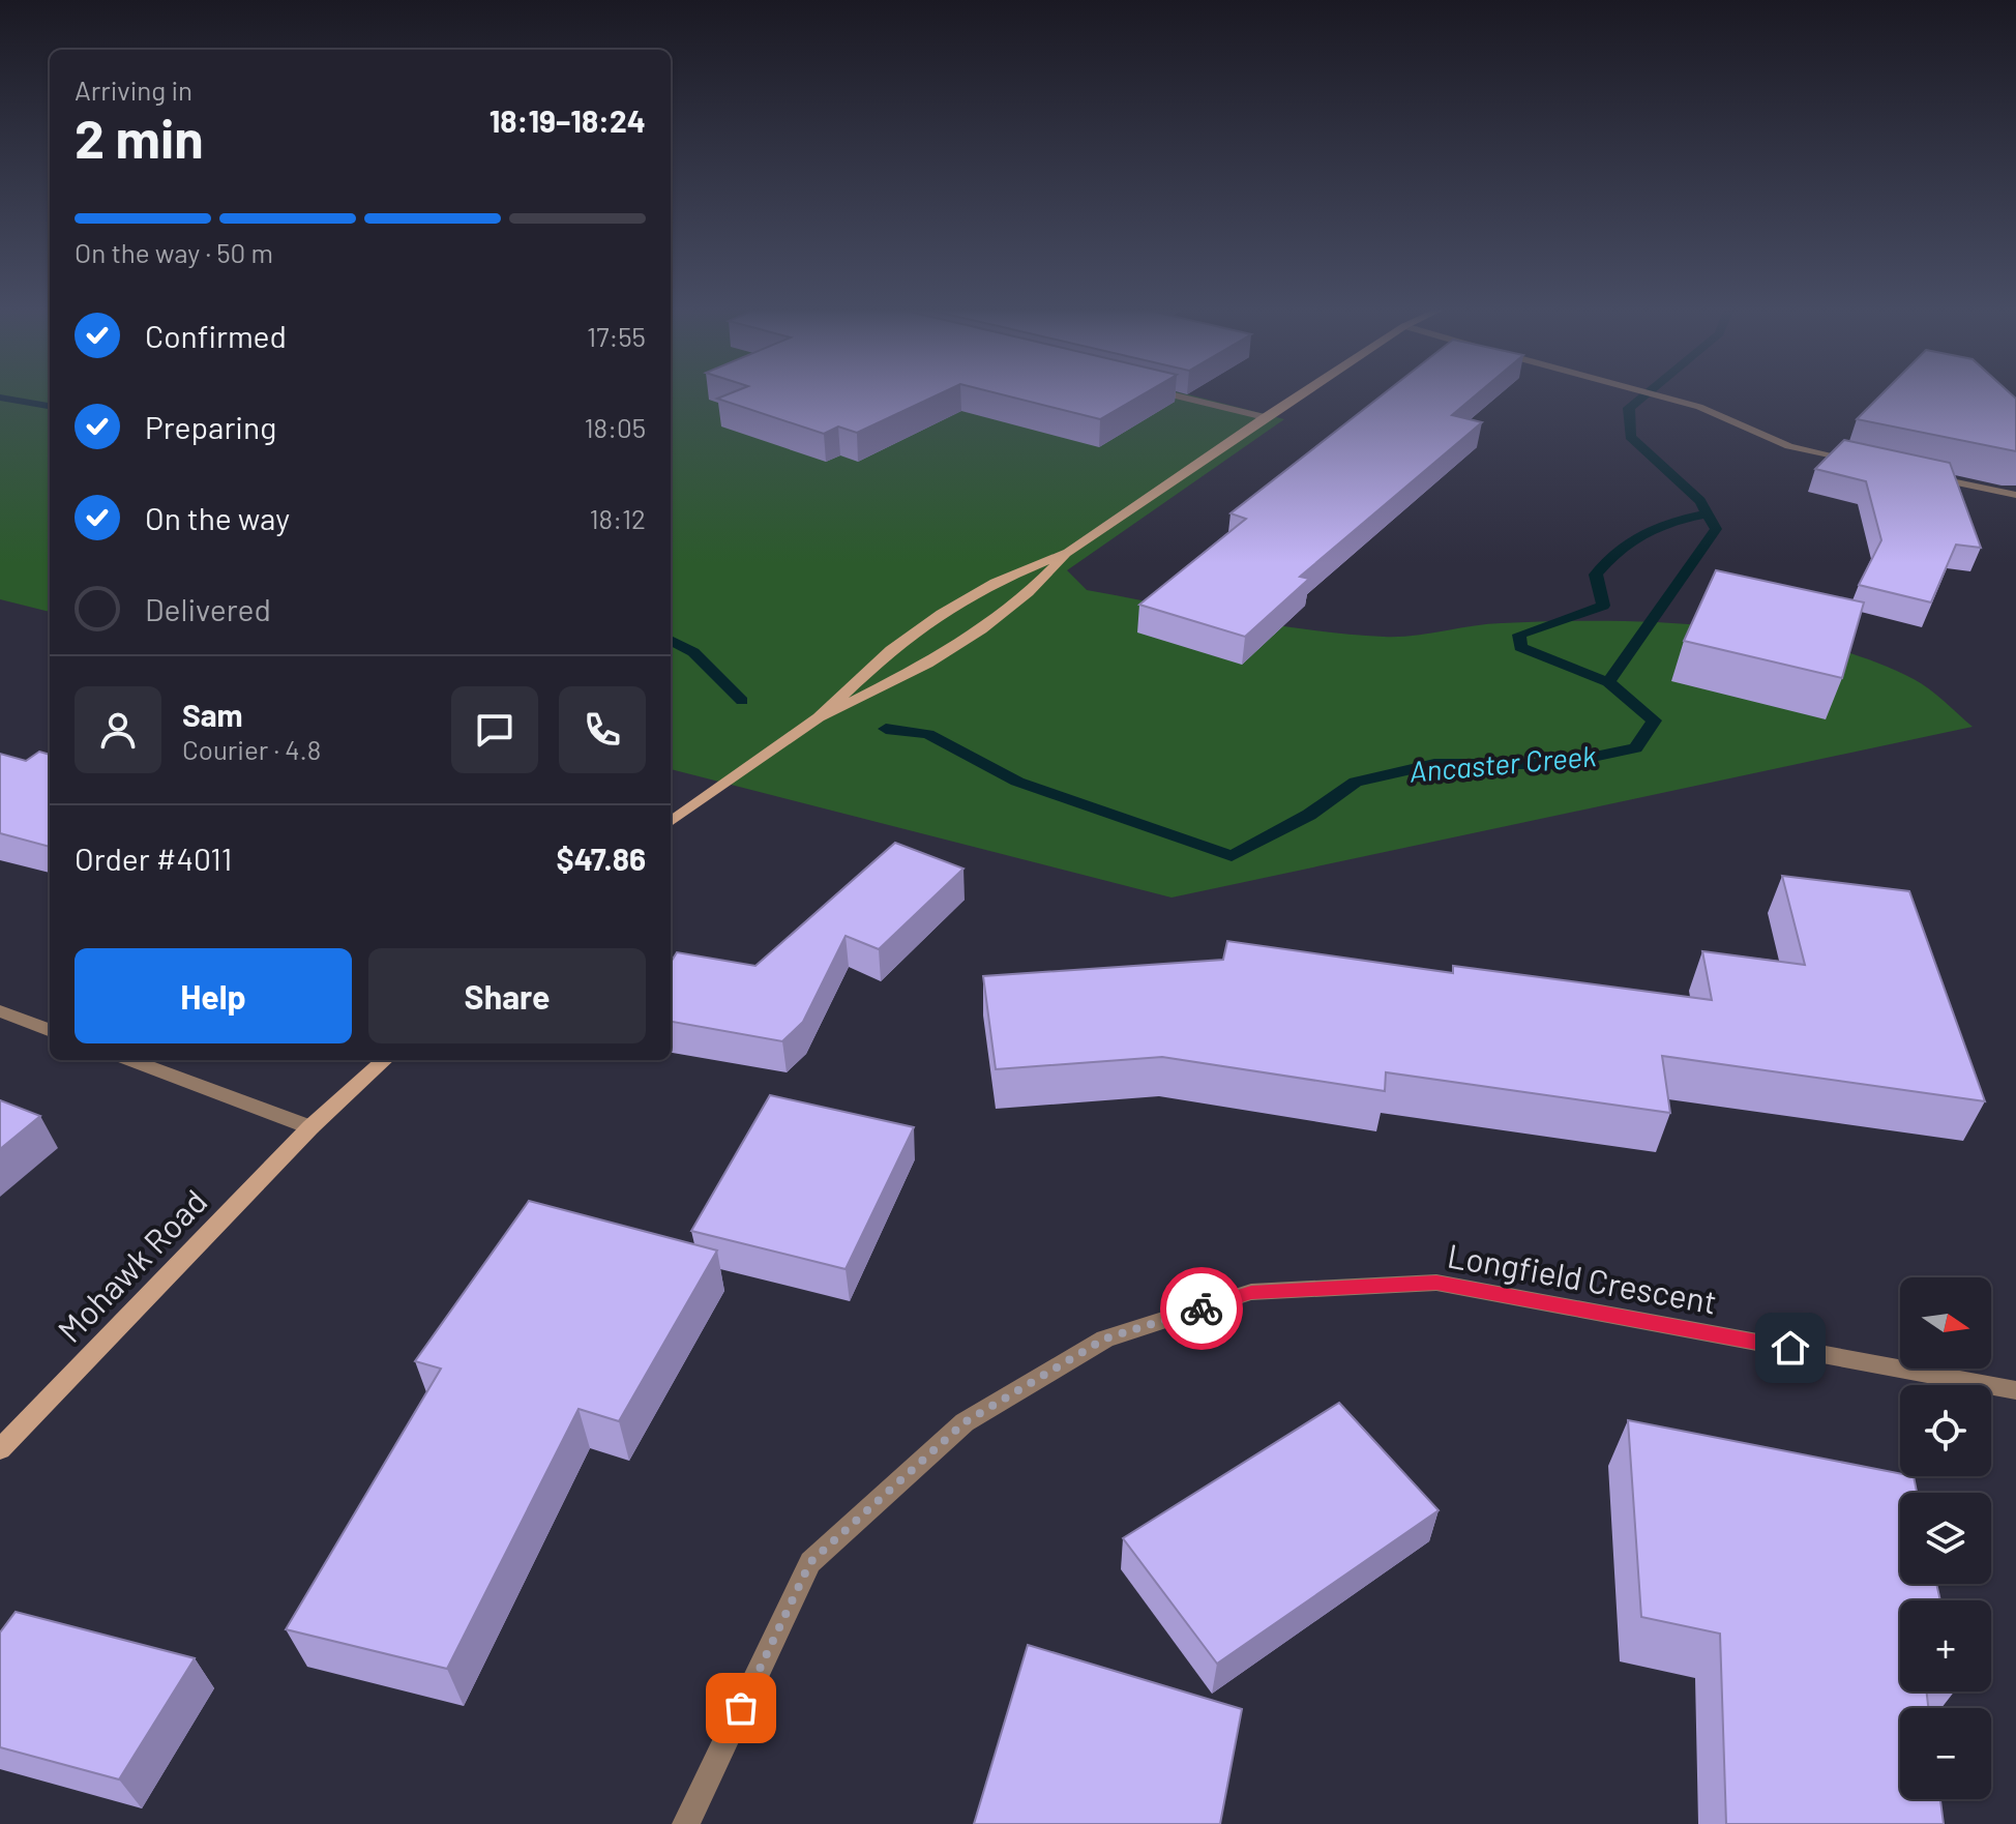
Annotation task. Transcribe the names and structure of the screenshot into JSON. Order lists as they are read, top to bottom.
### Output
{
  "streets": {
    "main road": ["Mohawk Road"],
    "street": ["Longfield Crescent"]
  },
  "water": ["Ancaster Creek"],
  "north": "right",
  "page": {
    "heading": ["2 min", "Arriving in", "18:19–18:24"],
    "panel": [
      "Sam",
      "Courier · 4.8",
      "Order #4011",
      "$47.86"
    ],
    "bar": "On the way · 50 m",
    "list": [
      ["Confirmed", "17:55"],
      ["Preparing", "18:05"],
      ["On the way", "18:12"],
      "Delivered"
    ],
    "buttons": ["Help", "Share"],
    "map_buttons": ["+", "−"]
  }
}
